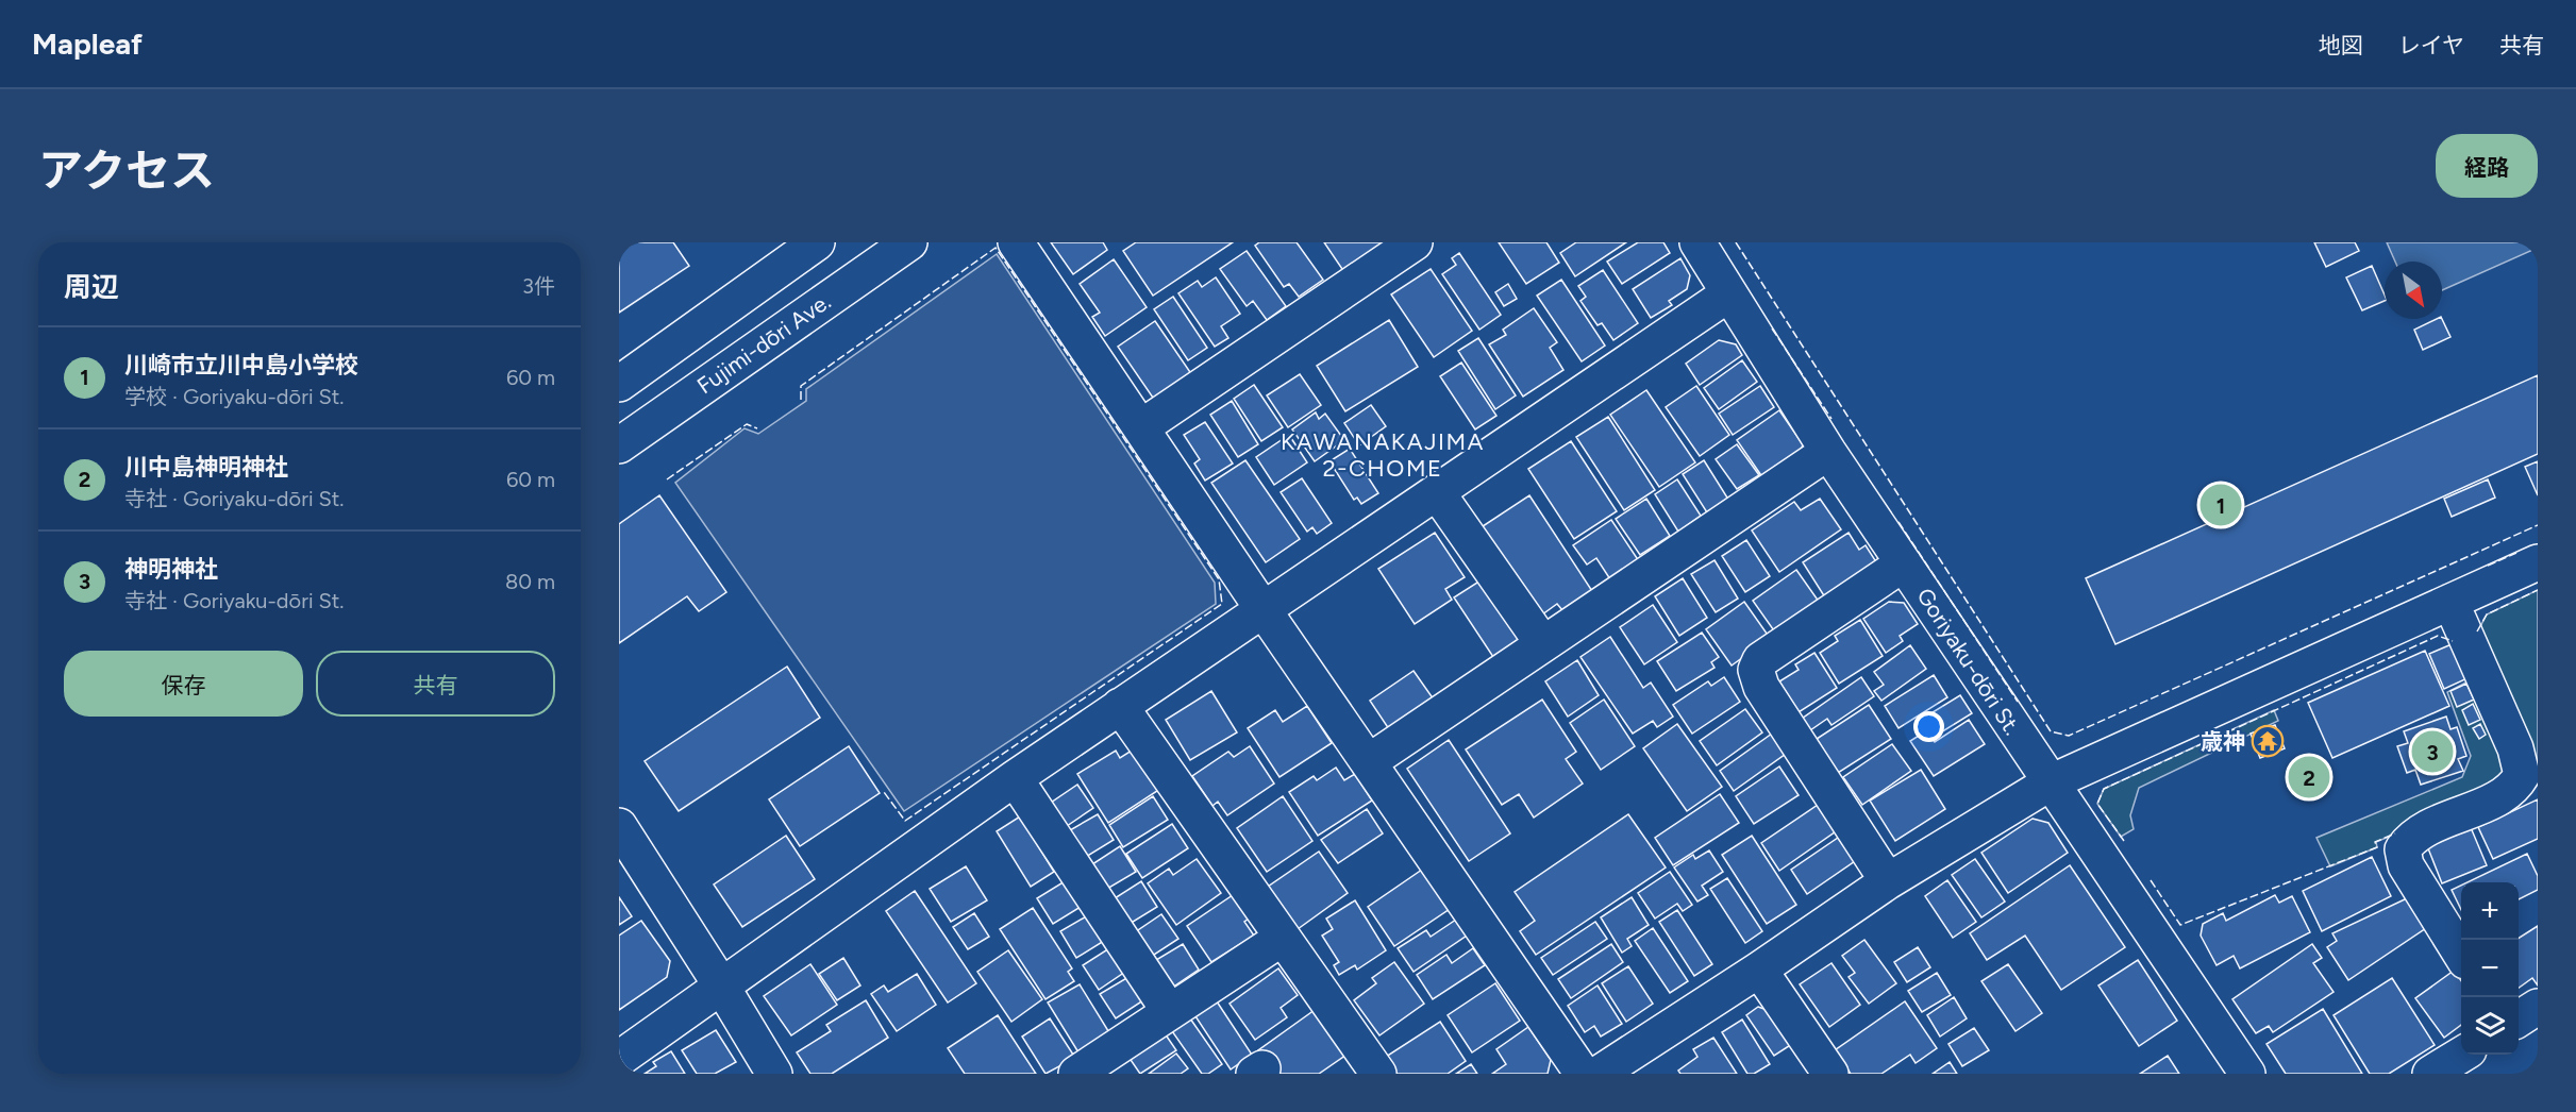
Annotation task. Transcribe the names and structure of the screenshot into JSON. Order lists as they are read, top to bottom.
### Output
{
  "streets": {
    "main road": ["Fujimi-dōri Ave.", "Goriyaku-dōri St."]
  },
  "districts": ["KAWANAKAJIMA 2-CHOME"],
  "places": {
    "temple": ["歳神"]
  },
  "north": "bottom right",
  "page": {
    "header": "Mapleaf",
    "nav": ["地図", "レイヤ", "共有"],
    "title": "アクセス",
    "buttons": [
      "経路",
      ["保存", "共有"]
    ],
    "heading": ["周辺", "3件"],
    "list": [
      {
        "mark": "1",
        "name": "川崎市立川中島小学校",
        "note": "学校 · Goriyaku-dōri St.",
        "value": "60 m"
      },
      {
        "mark": "2",
        "name": "川中島神明神社",
        "note": "寺社 · Goriyaku-dōri St.",
        "value": "60 m"
      },
      {
        "mark": "3",
        "name": "神明神社",
        "note": "寺社 · Goriyaku-dōri St.",
        "value": "80 m"
      }
    ],
    "pins": ["1", "3", "2"],
    "map_buttons": ["+", "−"]
  }
}
